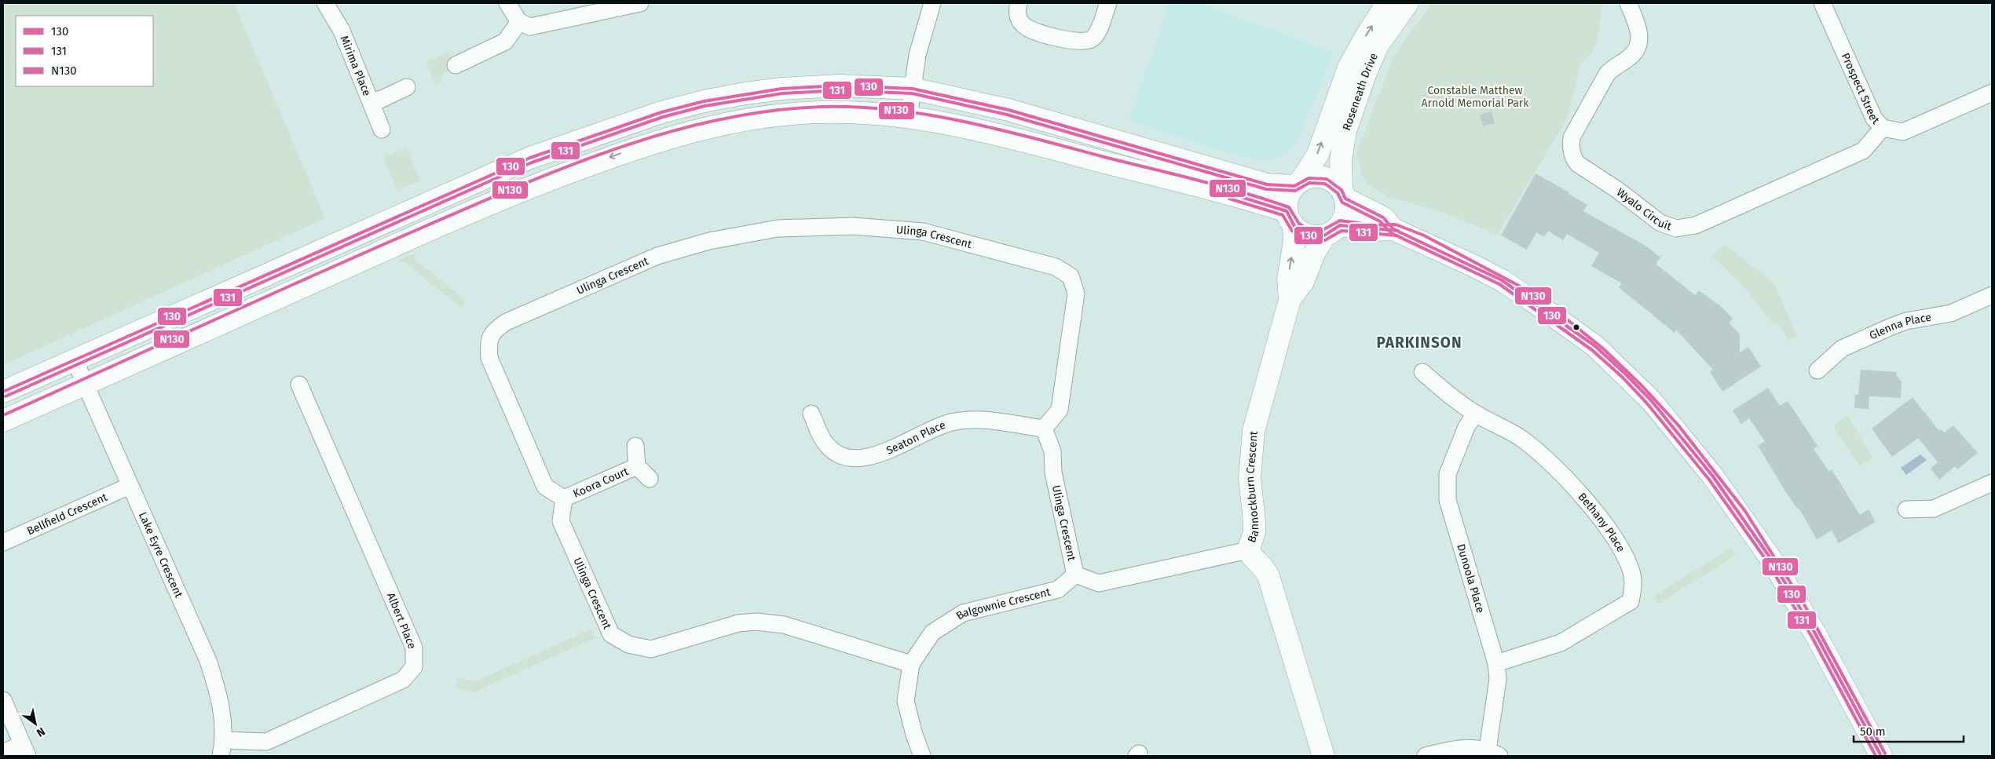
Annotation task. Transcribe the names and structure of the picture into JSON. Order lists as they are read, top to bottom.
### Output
{
  "streets": {
    "main road": ["Roseneath Drive", "Bannockburn Crescent"],
    "street": [
      "Mirima Place",
      "Prospect Street",
      "Wyalo Circuit",
      "Ulinga Crescent",
      "Glenna Place",
      "Seaton Place",
      "Koora Court",
      "Bellfield Crescent",
      "Bethany Place",
      "Lake Eyre Crescent",
      "Dunoola Place",
      "Balgownie Crescent",
      "Albert Place"
    ]
  },
  "crossings": [
    ["Prospect Street", "Wyalo Circuit"],
    ["Roseneath Drive", "Bannockburn Crescent"],
    ["Ulinga Crescent", "Seaton Place"],
    ["Ulinga Crescent", "Koora Court"],
    ["Ulinga Crescent", "Balgownie Crescent"],
    ["Bellfield Crescent", "Lake Eyre Crescent"],
    ["Bethany Place", "Dunoola Place"],
    ["Lake Eyre Crescent", "Albert Place"]
  ],
  "districts": ["PARKINSON"],
  "parks": ["Constable Matthew Arnold Memorial Park"],
  "lines": ["transit line 130", "transit line 131", "transit line N130"],
  "legend": ["130", "131", "N130"],
  "scale_bar": "50 m",
  "north": "bottom right"
}
